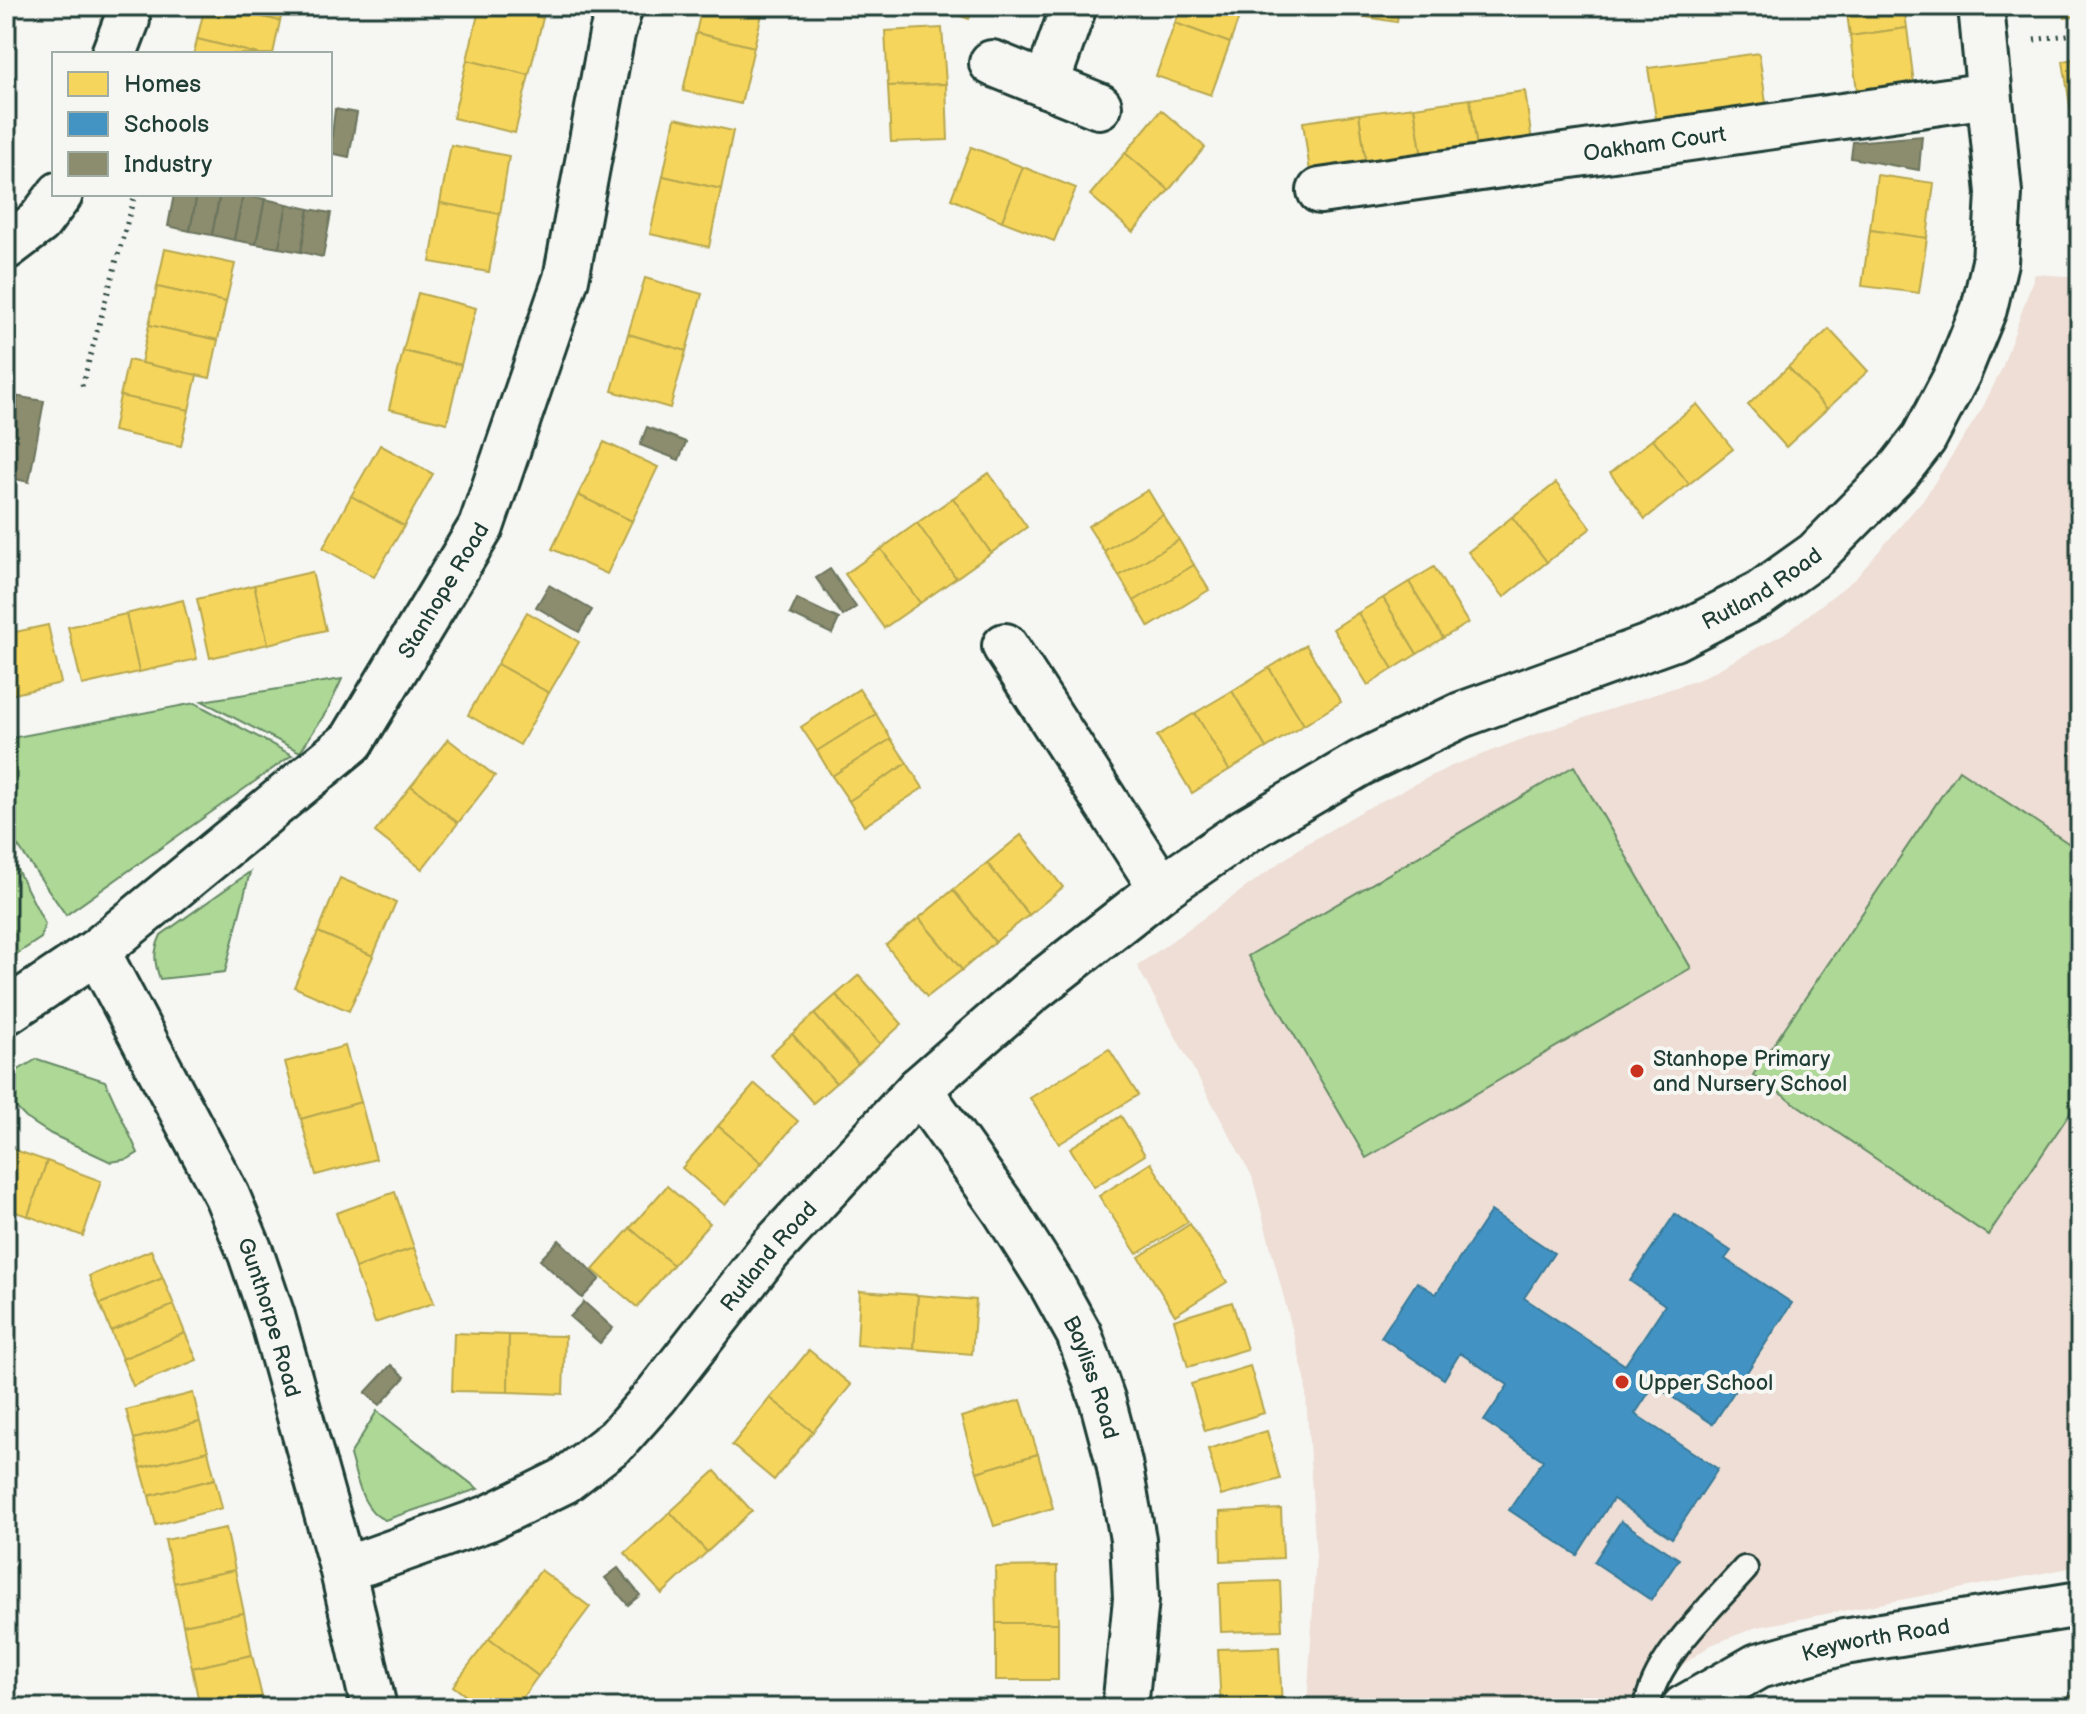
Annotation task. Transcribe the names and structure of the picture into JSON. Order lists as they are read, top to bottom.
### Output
{
  "streets": {
    "street": [
      "Oakham Court",
      "Rutland Road",
      "Stanhope Road",
      "Gunthorpe Road",
      "Bayliss Road",
      "Keyworth Road"
    ]
  },
  "crossings": [
    ["Oakham Court", "Rutland Road"],
    ["Rutland Road", "Gunthorpe Road"],
    ["Rutland Road", "Bayliss Road"],
    ["Stanhope Road", "Gunthorpe Road"]
  ],
  "places": ["Stanhope Primary and Nursery School", "Upper School"],
  "legend": ["Homes", "Schools", "Industry"]
}
